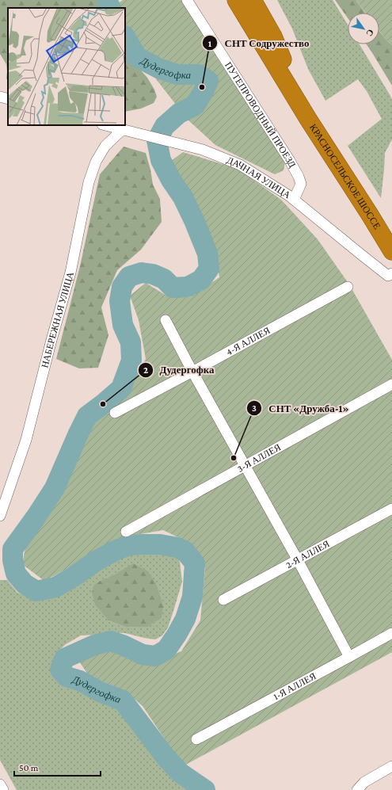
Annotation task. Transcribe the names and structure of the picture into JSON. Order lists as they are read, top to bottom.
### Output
{
  "streets": {
    "highway": ["КРАСНОСЕЛЬСКОЕ ШОССЕ"],
    "street": [
      "ПУТЕПРОВОДНЫЙ ПРОЕЗД",
      "ДАЧНАЯ УЛИЦА",
      "НАБЕРЕЖНАЯ УЛИЦА",
      "4-Я АЛЛЕЯ",
      "3-Я АЛЛЕЯ",
      "2-Я АЛЛЕЯ",
      "1-Я АЛЛЕЯ"
    ]
  },
  "crossings": [
    ["ПУТЕПРОВОДНЫЙ ПРОЕЗД", "ДАЧНАЯ УЛИЦА"],
    ["ДАЧНАЯ УЛИЦА", "НАБЕРЕЖНАЯ УЛИЦА"]
  ],
  "water": ["Дудергофка"],
  "places": ["СНТ Содружество", "Дудергофка", "СНТ «Дружба-1»"],
  "scale_bar": "50 m",
  "north": "bottom right"
}
